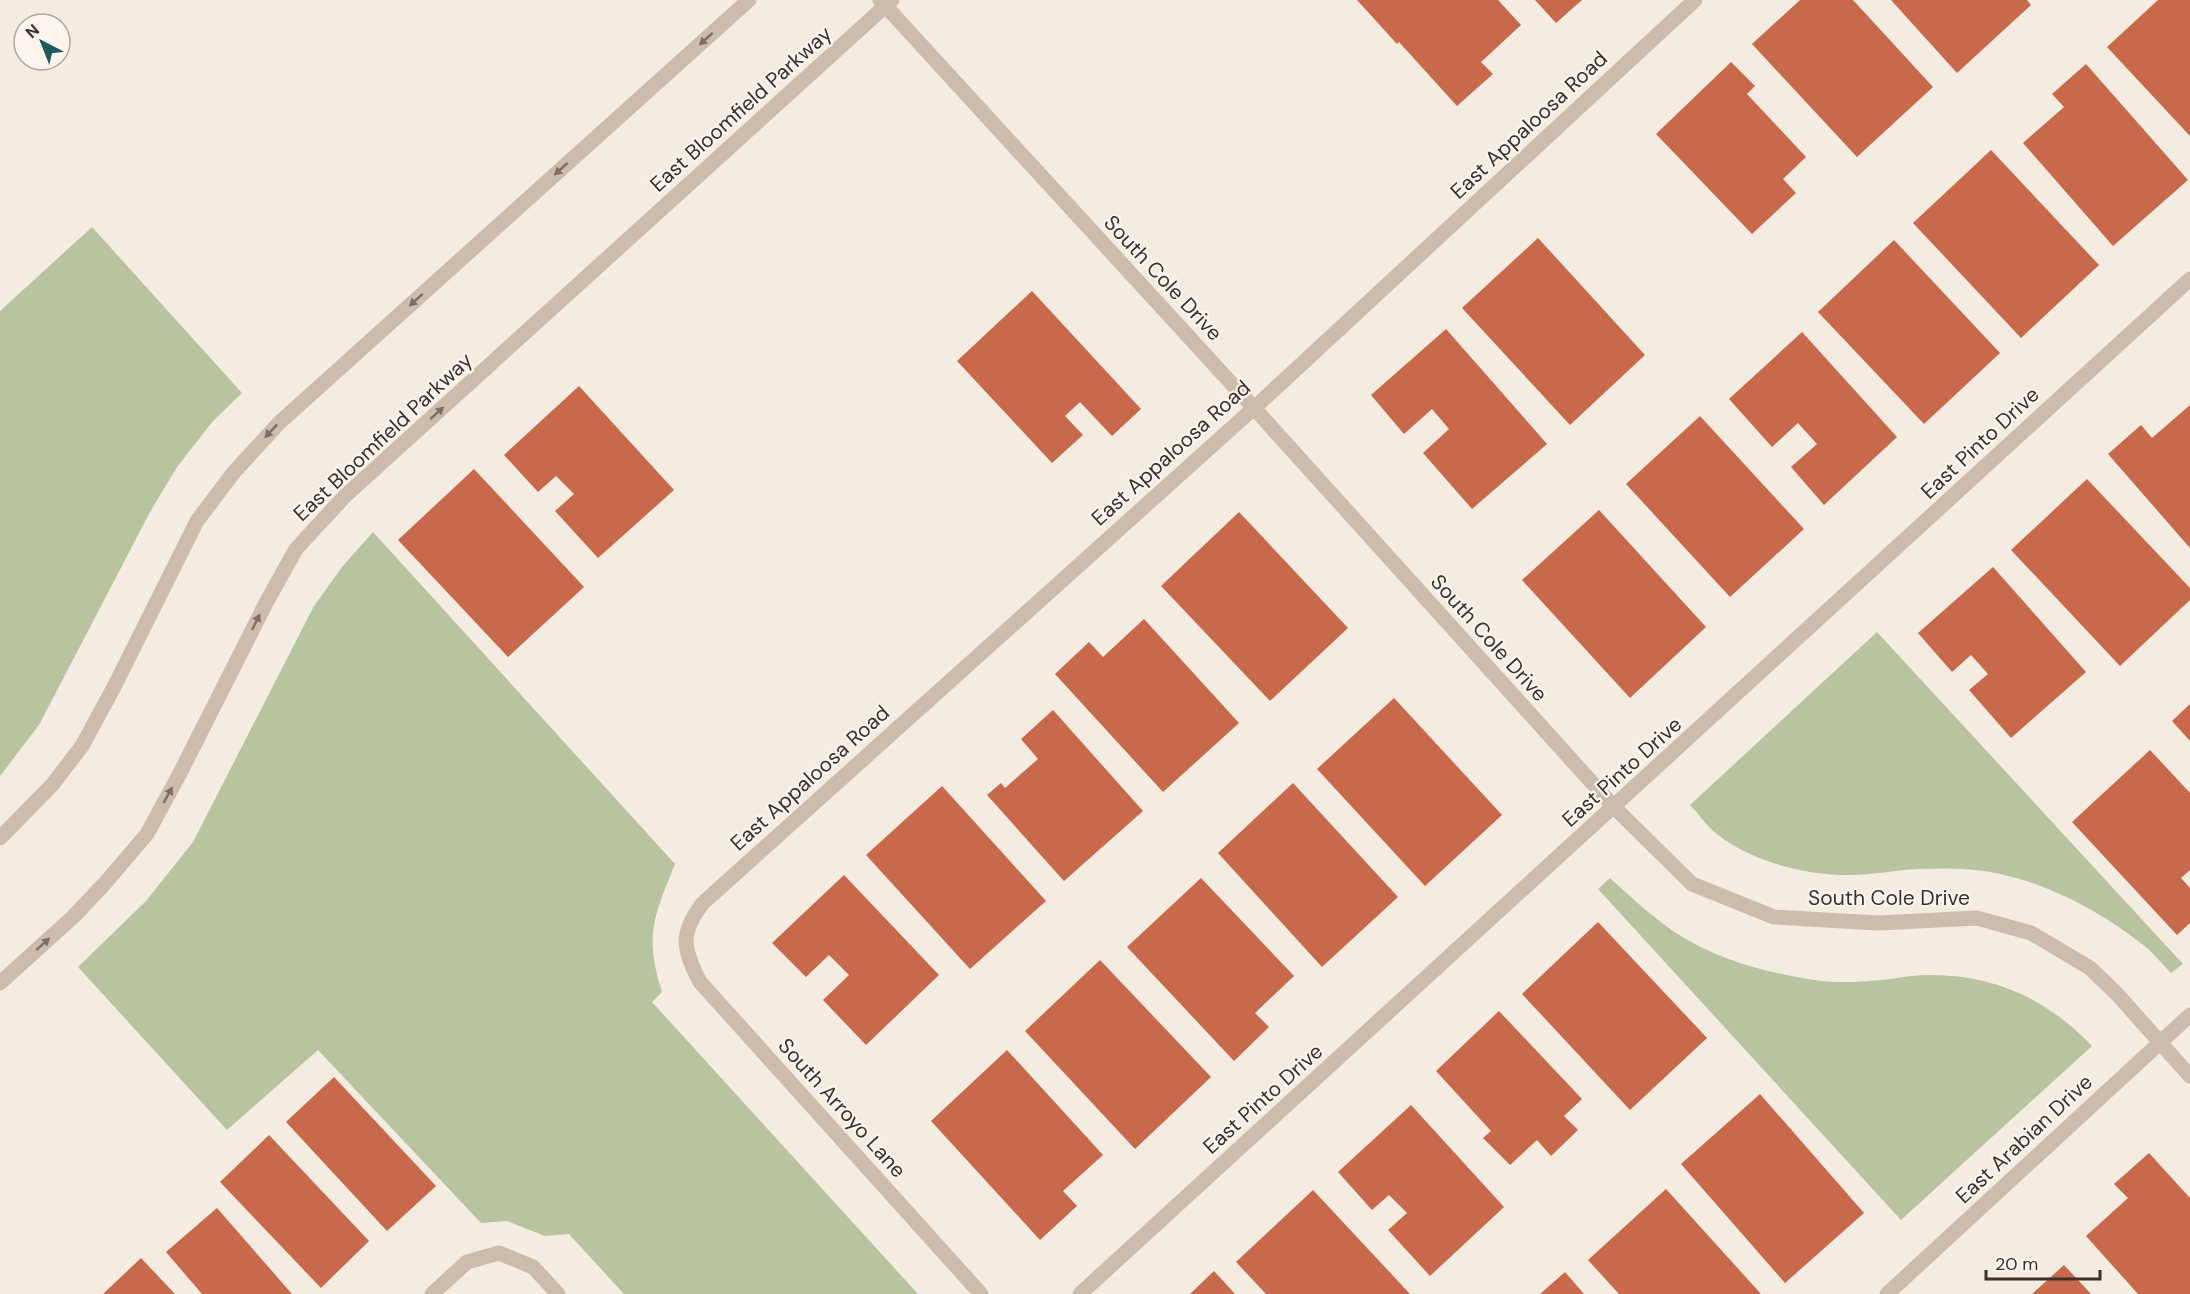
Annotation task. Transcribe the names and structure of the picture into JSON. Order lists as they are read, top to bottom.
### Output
{
  "streets": {
    "street": [
      "East Bloomfield Parkway",
      "East Appaloosa Road",
      "South Cole Drive",
      "East Pinto Drive",
      "South Arroyo Lane",
      "East Arabian Drive"
    ]
  },
  "crossings": [
    ["East Bloomfield Parkway", "South Cole Drive"],
    ["East Appaloosa Road", "South Cole Drive"],
    ["East Appaloosa Road", "South Arroyo Lane"],
    ["South Cole Drive", "East Pinto Drive"],
    ["South Cole Drive", "East Arabian Drive"]
  ],
  "scale_bar": "20 m",
  "north": "top left"
}
